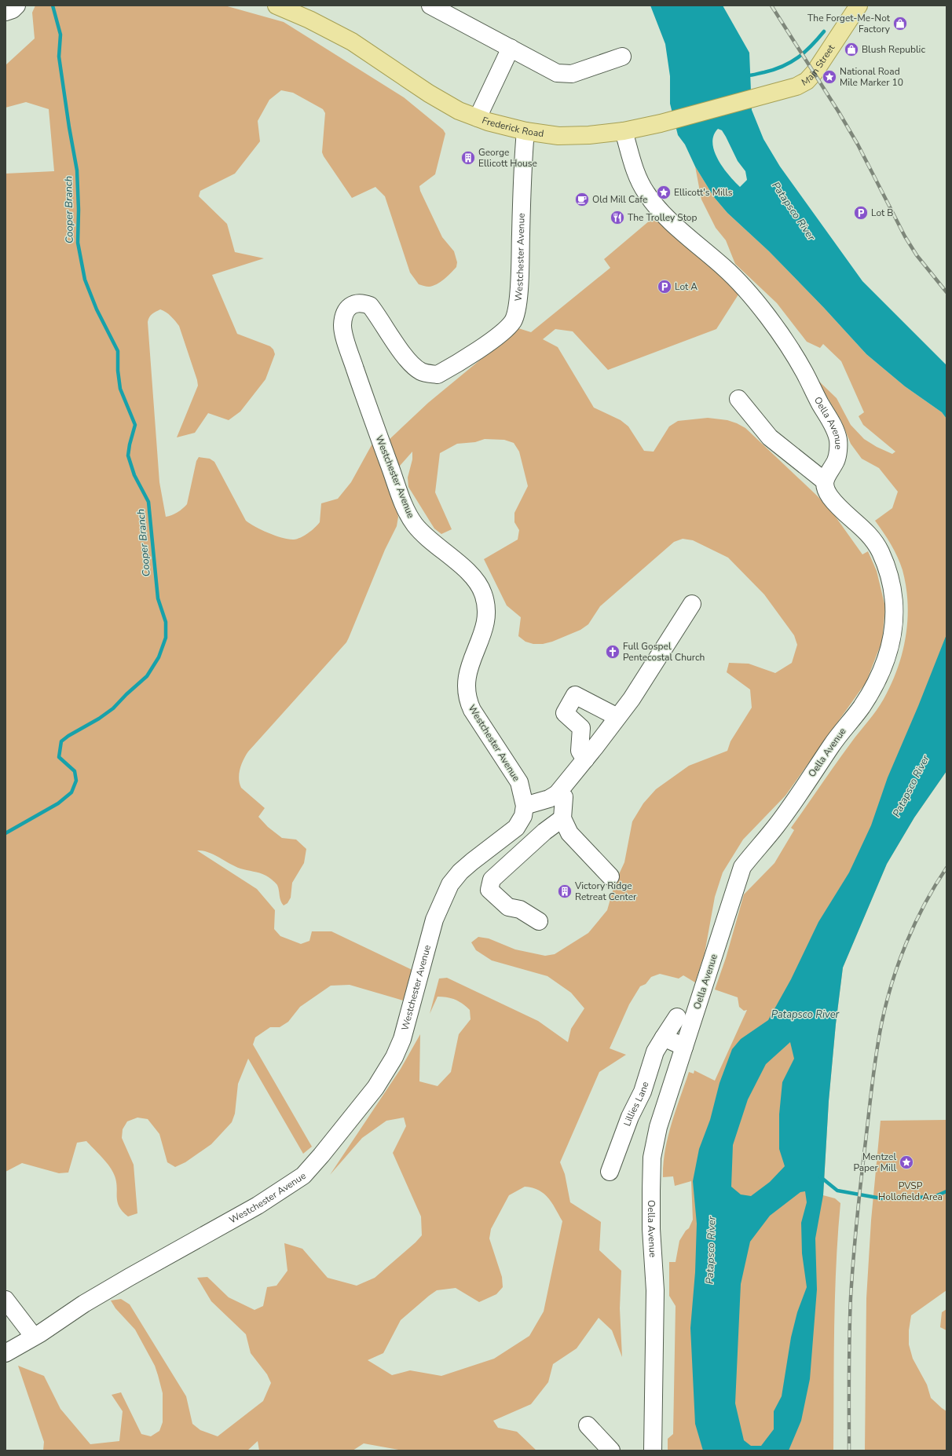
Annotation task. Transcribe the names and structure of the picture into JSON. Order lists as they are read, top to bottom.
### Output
{
  "streets": {
    "main road": ["Main Street", "Frederick Road"],
    "street": ["Westchester Avenue", "Oella Avenue", "Lillies Lane"]
  },
  "crossings": [
    ["Main Street", "Frederick Road"],
    ["Frederick Road", "Westchester Avenue"],
    ["Frederick Road", "Oella Avenue"]
  ],
  "water": ["Cooper Branch", "Patapsco River"],
  "parks": ["PVSP Hollofield Area"],
  "places": {
    "shop": ["The Forget-Me-Not Factory", "Blush Republic"],
    "place": ["National Road Mile Marker 10", "Ellicott's Mills", "Mentzel Paper Mill"],
    "building": ["George Ellicott House", "Victory Ridge Retreat Center"],
    "cafe": ["Old Mill Cafe"],
    "parking": ["Lot B", "Lot A"],
    "restaurant": ["The Trolley Stop"],
    "church": ["Full Gospel Pentecostal Church"]
  }
}
